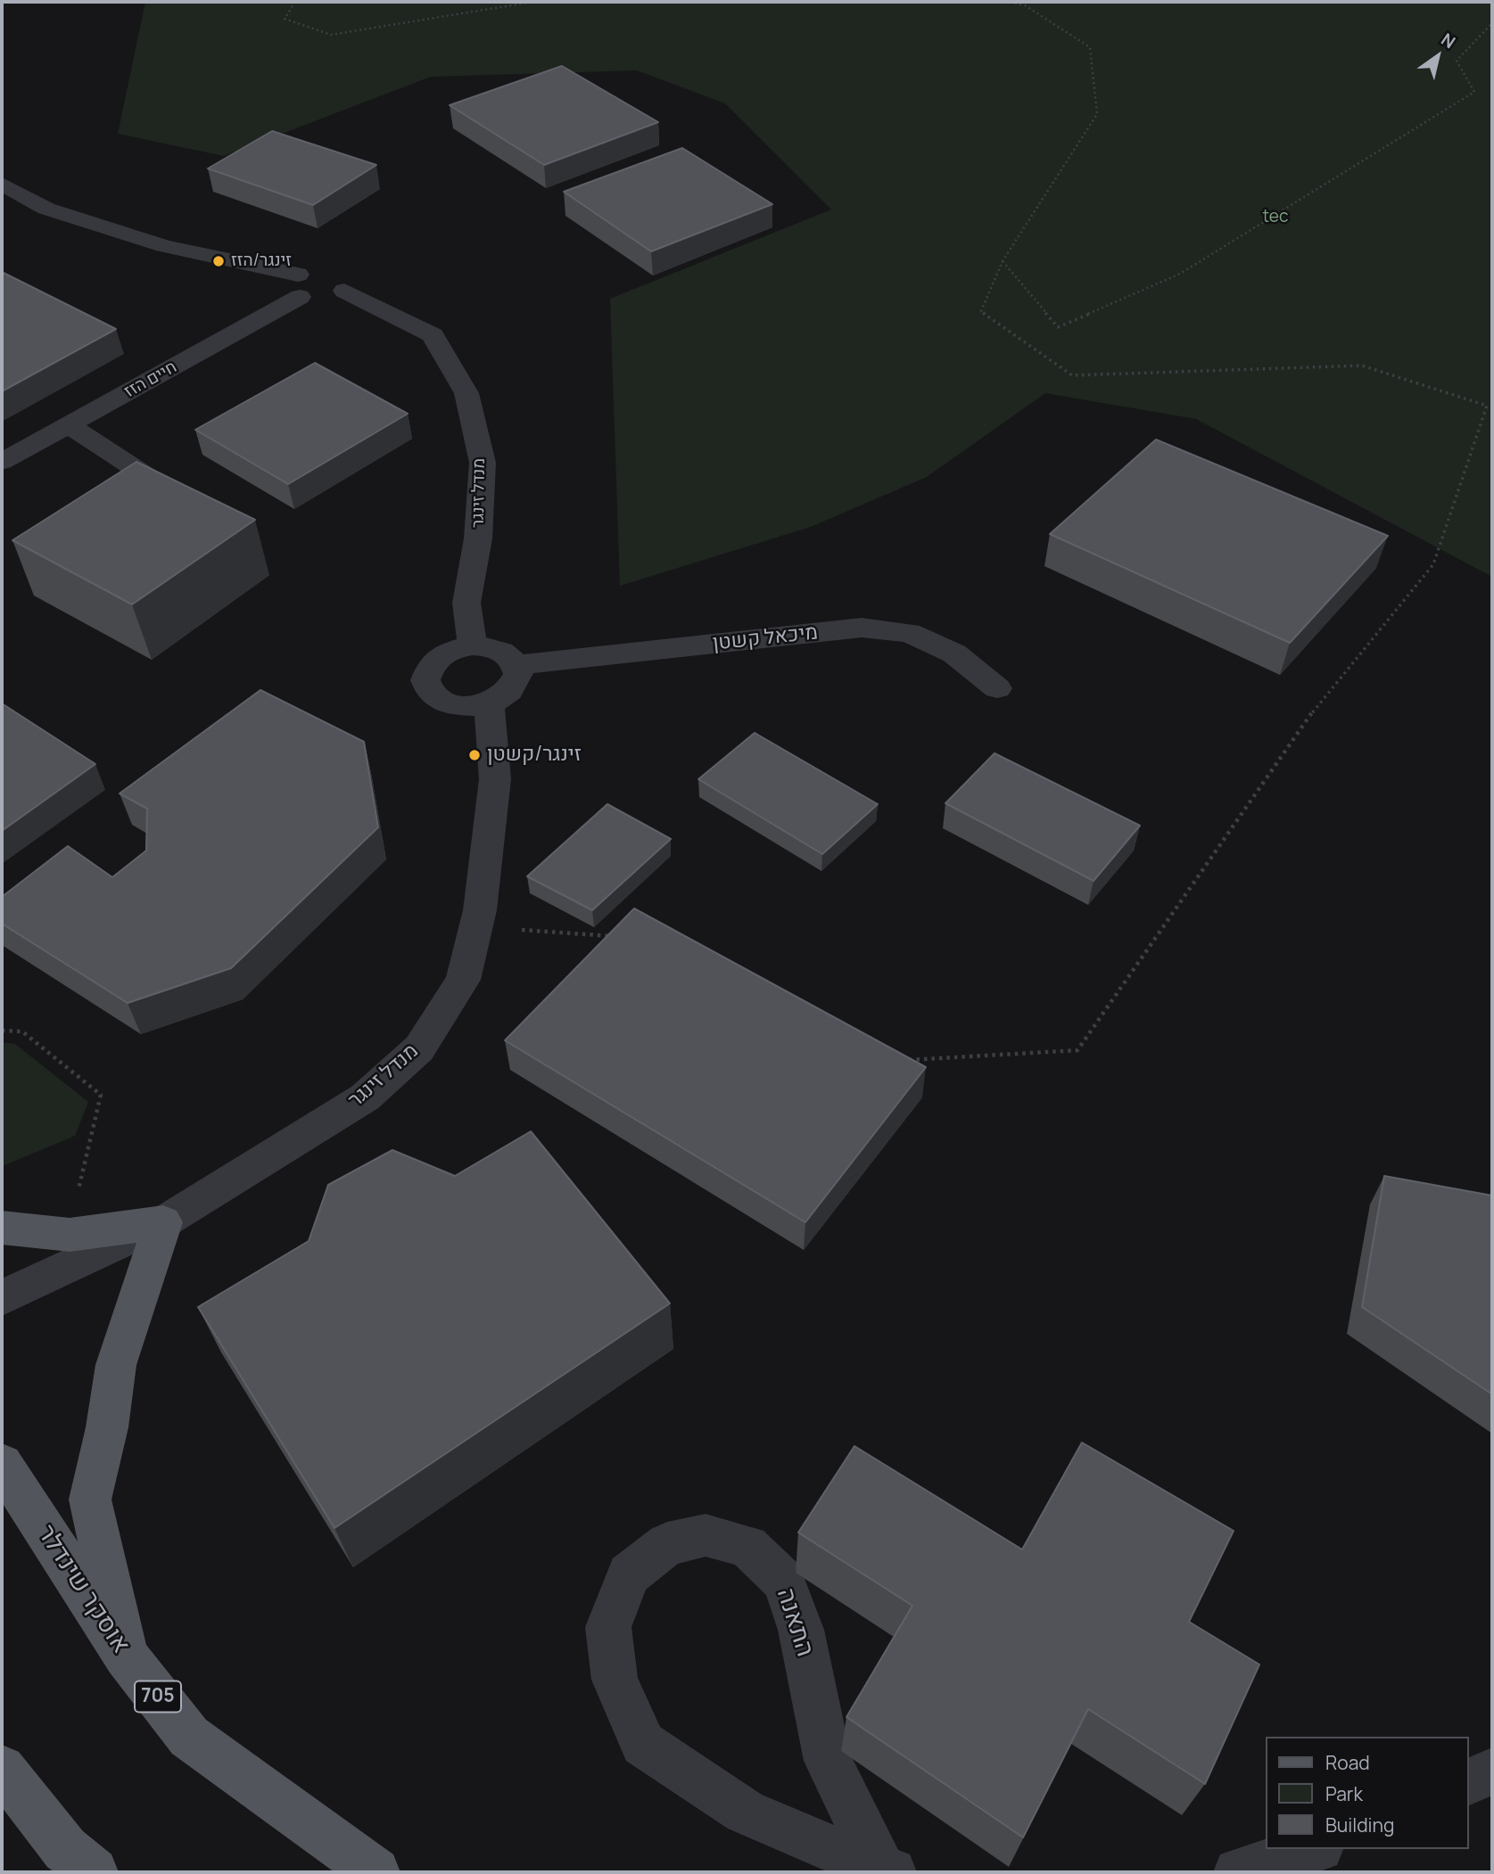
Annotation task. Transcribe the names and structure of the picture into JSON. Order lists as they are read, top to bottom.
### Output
{
  "streets": {
    "main road": ["אוסקר שינדלר", "705"],
    "street": [
      "חיים הזז",
      "מנדל זינגר",
      "מיכאל קשטן",
      "התאנה"
    ]
  },
  "crossings": [
    ["חיים הזז", "מנדל זינגר"],
    ["מנדל זינגר", "מיכאל קשטן"]
  ],
  "parks": ["tec"],
  "places": ["זינגר/הזז", "זינגר/קשטן"],
  "legend": ["Road", "Park", "Building"],
  "north": "top right"
}
